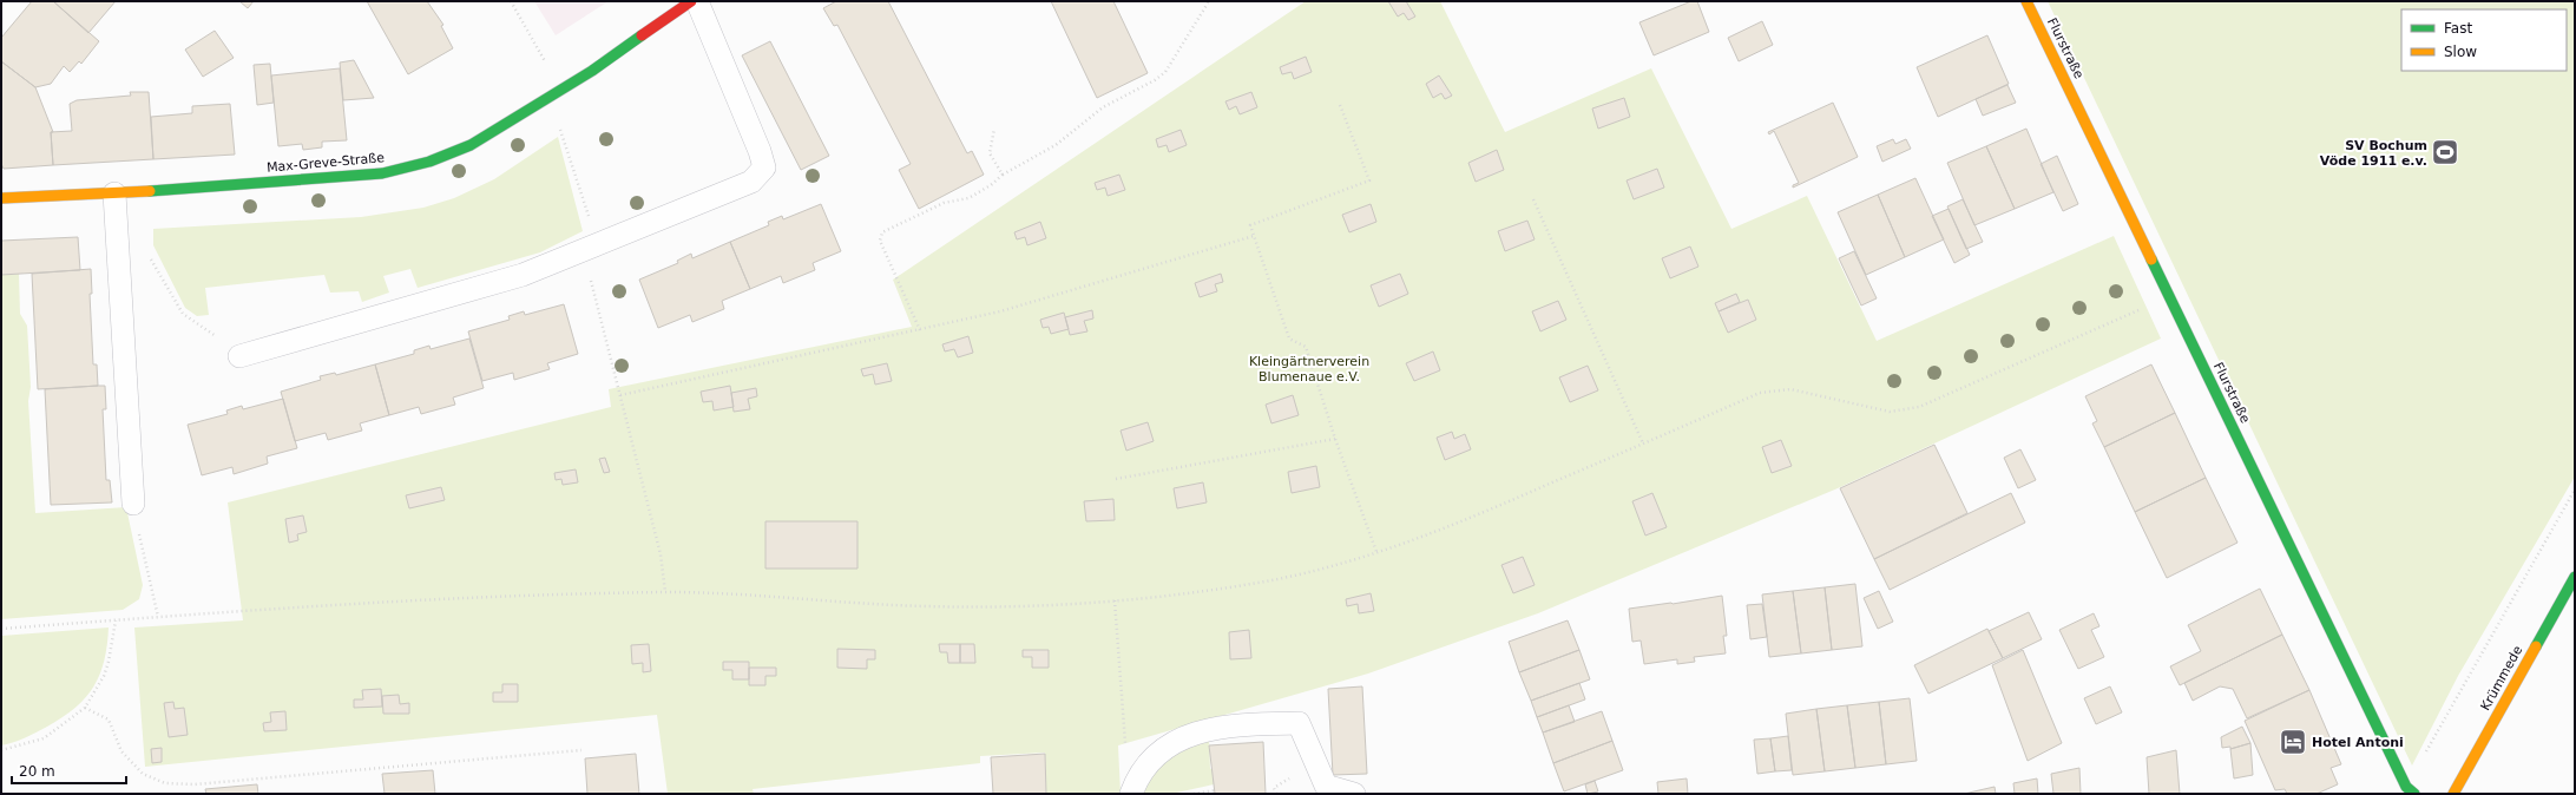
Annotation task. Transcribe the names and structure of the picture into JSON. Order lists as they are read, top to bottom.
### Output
{
  "streets": {
    "street": ["Flurstraße", "Max-Greve-Straße", "Krümmede"]
  },
  "parks": ["Kleingärtnerverein Blumenaue e.V."],
  "places": {
    "sports": ["SV Bochum Vöde 1911 e.v."],
    "hotel": ["Hotel Antoni"]
  },
  "legend": ["Fast", "Slow"],
  "scale_bar": "20 m"
}
